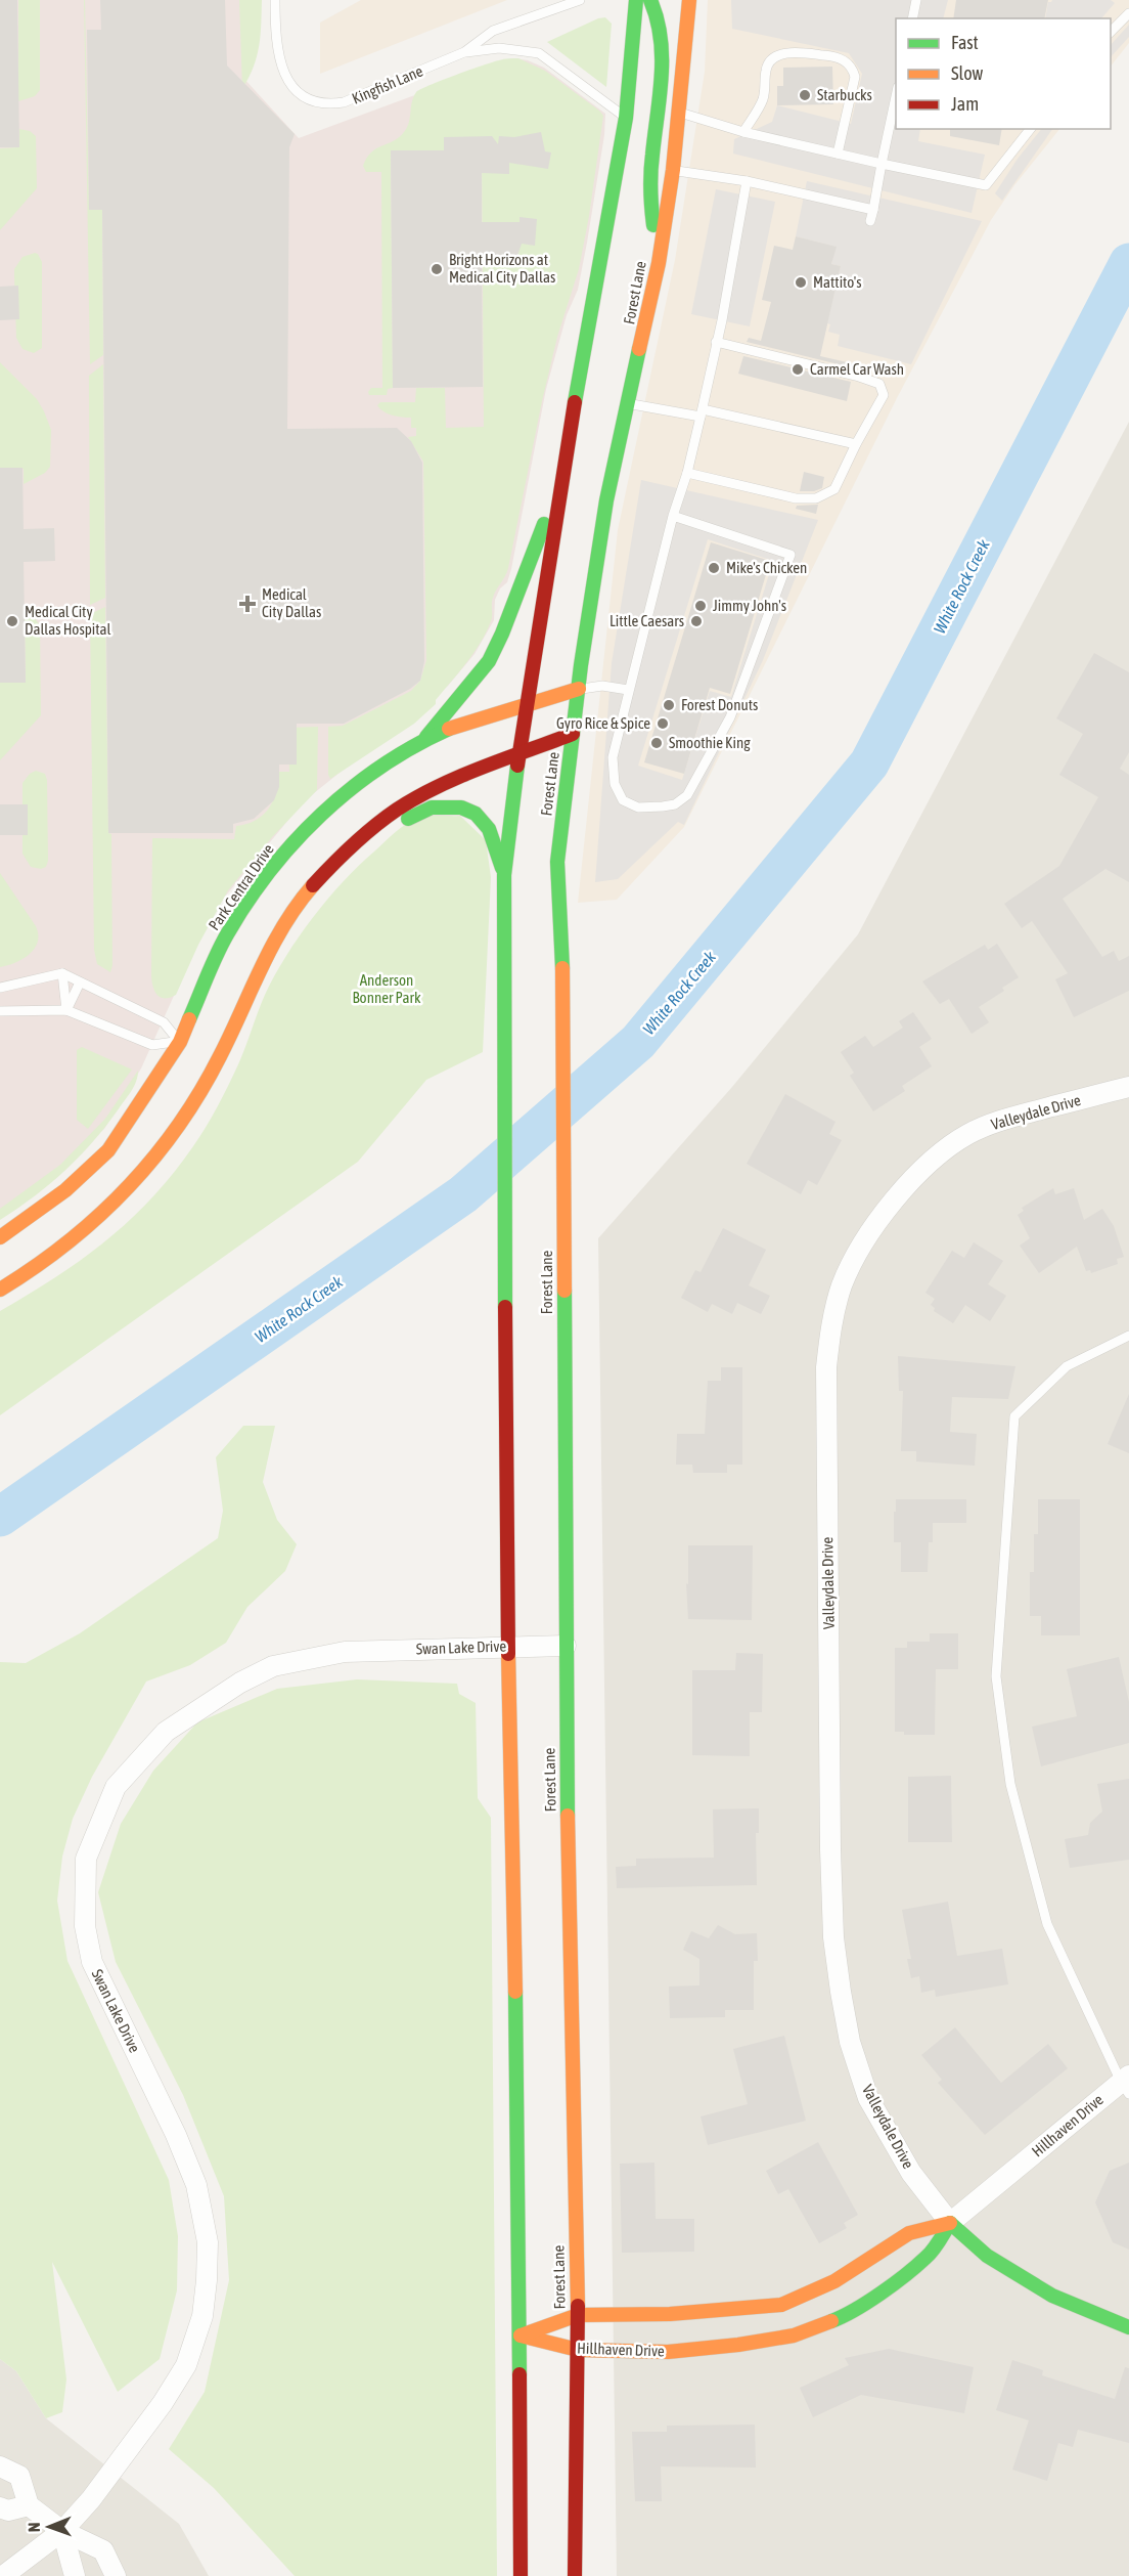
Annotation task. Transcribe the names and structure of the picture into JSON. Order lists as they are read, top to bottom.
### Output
{
  "streets": {
    "main road": ["Forest Lane", "Park Central Drive", "Hillhaven Drive"],
    "street": ["Valleydale Drive", "Swan Lake Drive"],
    "lane": ["Kingfish Lane"]
  },
  "crossings": [
    ["Forest Lane", "Park Central Drive"],
    ["Forest Lane", "Swan Lake Drive"],
    ["Forest Lane", "Hillhaven Drive"],
    ["Valleydale Drive", "Hillhaven Drive"]
  ],
  "water": ["White Rock Creek"],
  "parks": ["Anderson Bonner Park"],
  "places": {
    "other": [
      "Starbucks",
      "Bright Horizons at Medical City Dallas",
      "Mattito's",
      "Carmel Car Wash",
      "Mike's Chicken",
      "Jimmy John's",
      "Medical City Dallas Hospital",
      "Little Caesars",
      "Forest Donuts",
      "Gyro Rice & Spice",
      "Smoothie King"
    ],
    "health": ["Medical City Dallas"]
  },
  "legend": ["Fast", "Slow", "Jam"],
  "north": "left"
}
